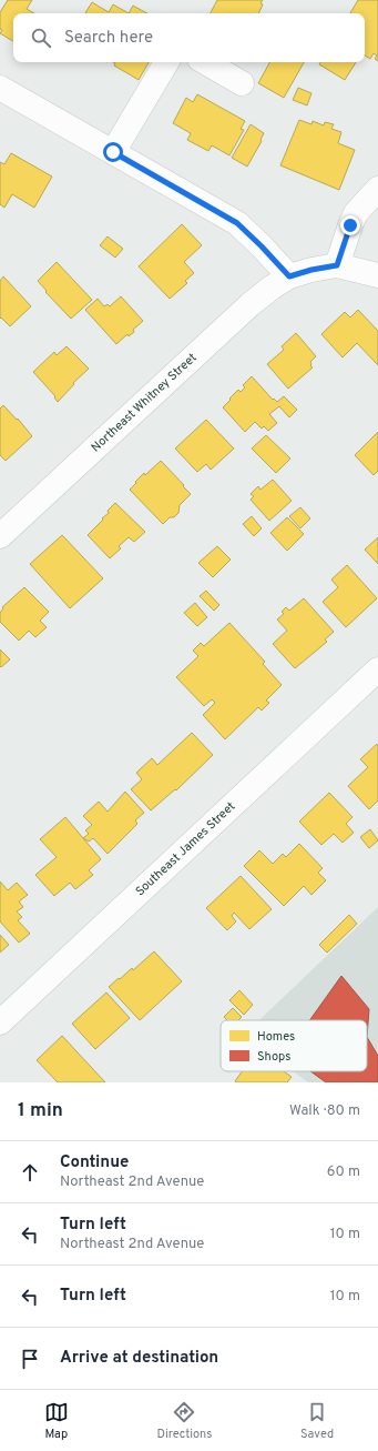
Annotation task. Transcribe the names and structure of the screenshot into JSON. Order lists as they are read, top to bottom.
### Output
{
  "streets": {
    "street": ["Northeast Whitney Street", "Southeast James Street"]
  },
  "legend": ["Homes", "Shops"],
  "page": {
    "search": "Search here",
    "heading": ["1 min", "Walk · 80 m"],
    "list": [
      ["Continue", "Northeast 2nd Avenue", "60 m"],
      ["Turn left", "Northeast 2nd Avenue", "10 m"],
      ["Turn left", "10 m"],
      "Arrive at destination"
    ],
    "nav": ["Map", "Directions", "Saved"]
  }
}
